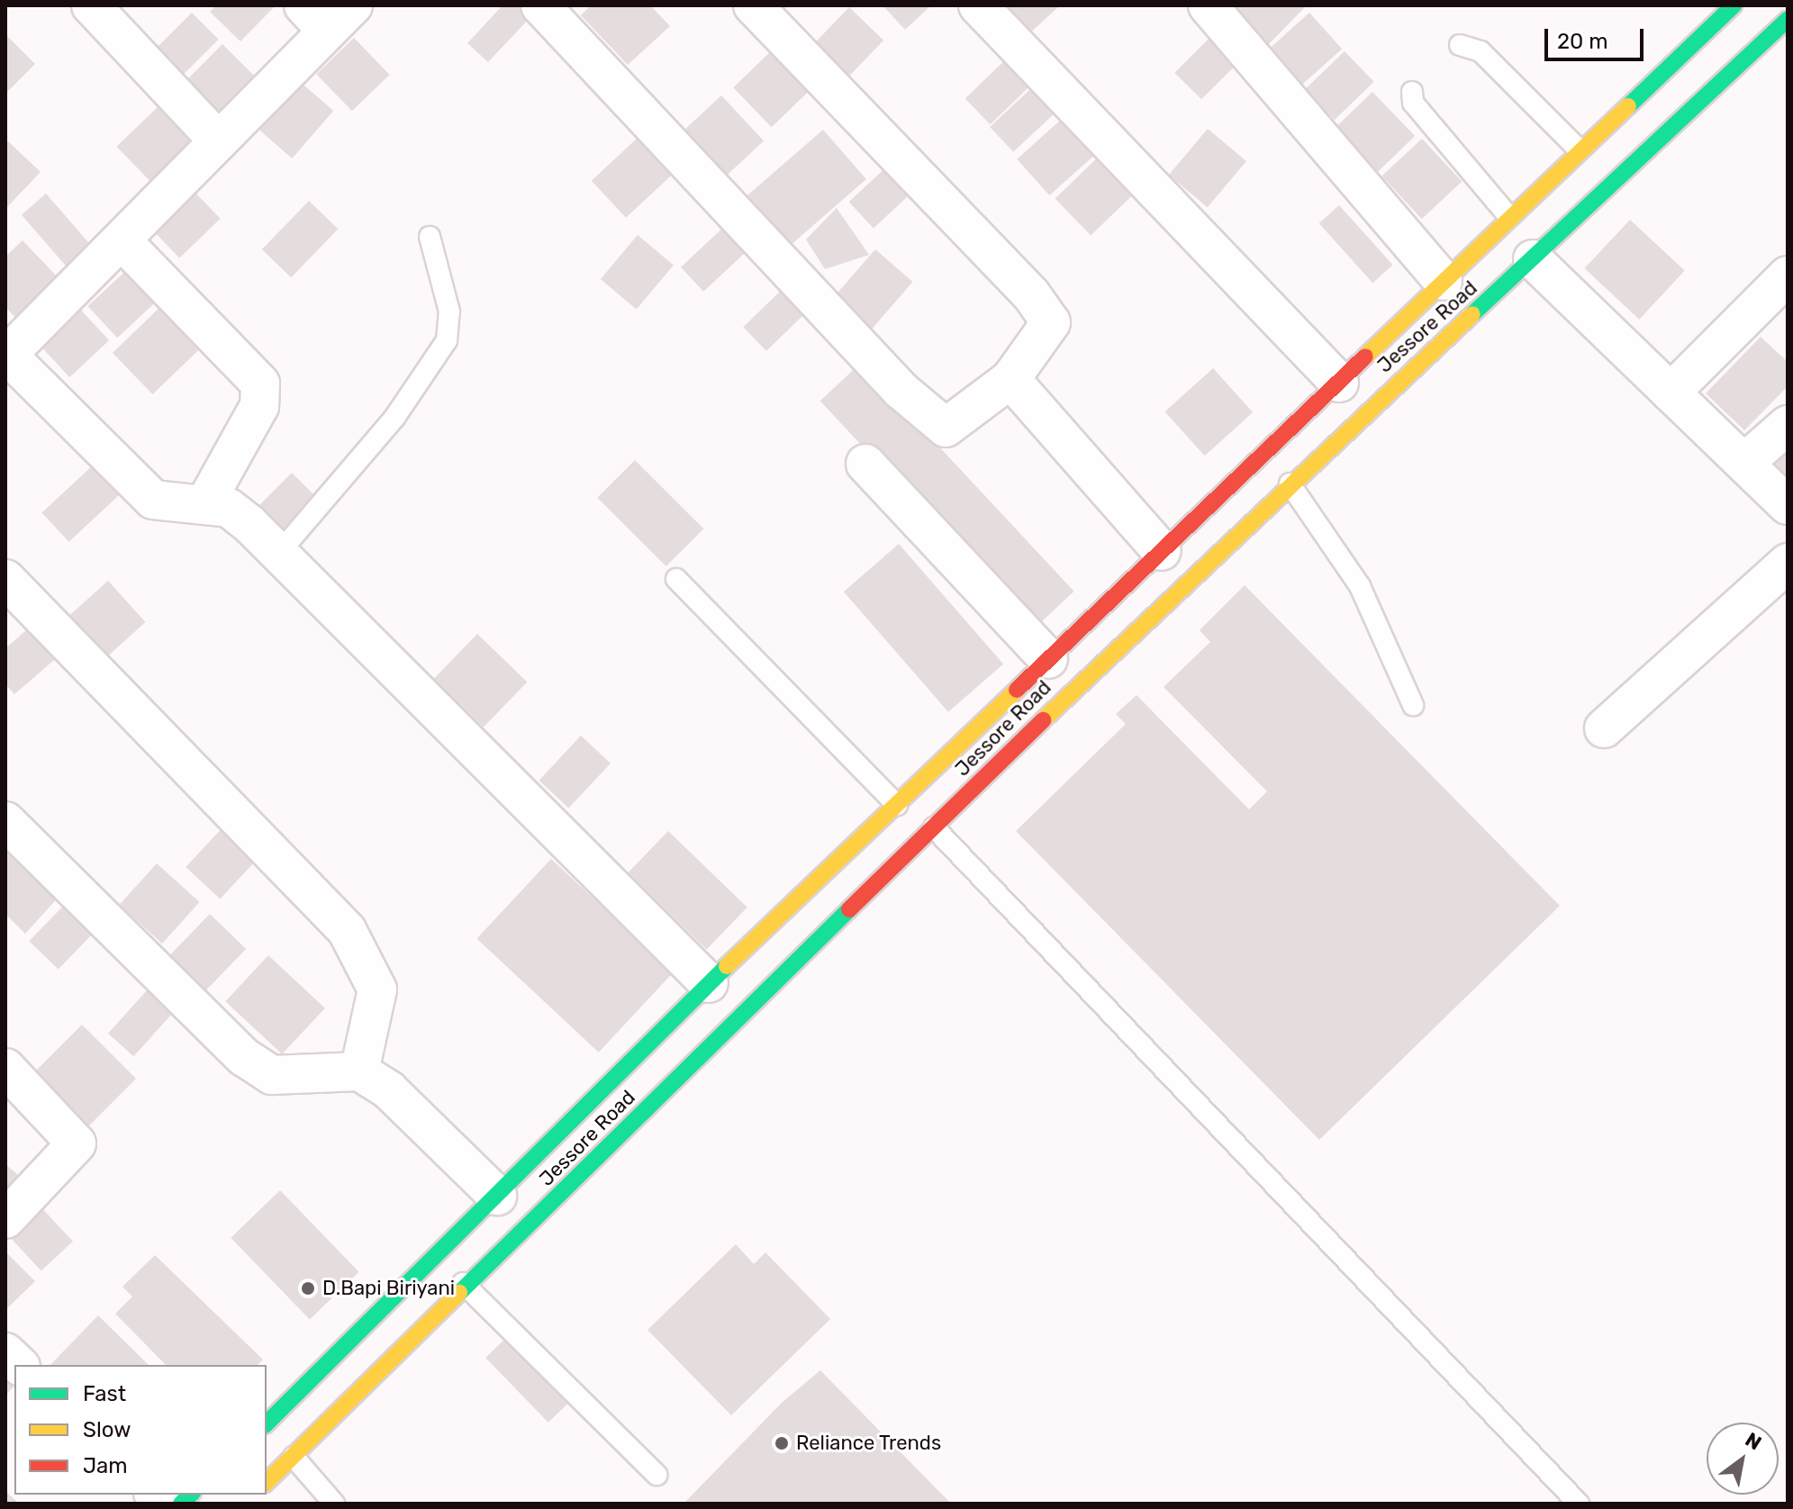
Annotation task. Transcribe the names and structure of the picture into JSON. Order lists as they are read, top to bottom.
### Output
{
  "streets": {
    "highway": ["Jessore Road"]
  },
  "places": ["D.Bapi Biriyani", "Reliance Trends"],
  "legend": ["Fast", "Slow", "Jam"],
  "scale_bar": "20 m",
  "north": "top right"
}
